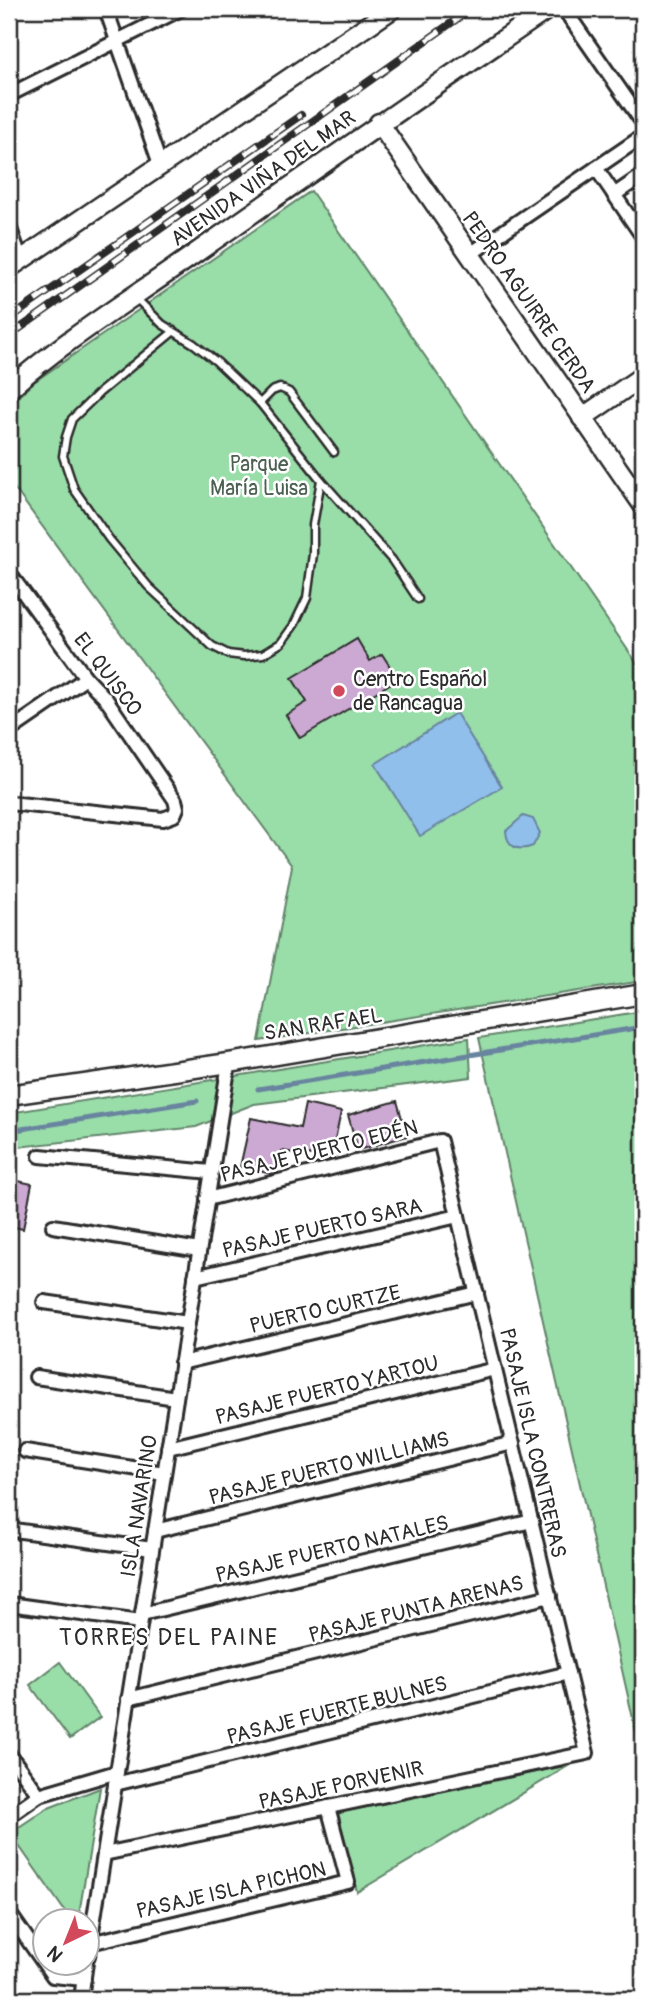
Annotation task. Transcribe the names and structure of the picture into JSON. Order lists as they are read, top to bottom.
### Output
{
  "streets": {
    "street": [
      "AVENIDA VIÑA DEL MAR",
      "PEDRO AGUIRRE CERDA",
      "EL QUISCO",
      "SAN RAFAEL",
      "PASAJE PUERTO EDÉN",
      "PASAJE PUERTO SARA",
      "PUERTO CURTZE",
      "PASAJE PUERTO YARTOU",
      "PASAJE ISLA CONTRERAS",
      "PASAJE PUERTO WILLIAMS",
      "ISLA NAVARINO",
      "PASAJE PUERTO NATALES",
      "PASAJE PUNTA ARENAS",
      "PASAJE FUERTE BULNES",
      "PASAJE PORVENIR",
      "PASAJE ISLA PICHON"
    ]
  },
  "crossings": [
    ["AVENIDA VIÑA DEL MAR", "PEDRO AGUIRRE CERDA"],
    ["SAN RAFAEL", "ISLA NAVARINO"],
    ["PASAJE PUERTO EDÉN", "PASAJE ISLA CONTRERAS"],
    ["PASAJE PUERTO EDÉN", "ISLA NAVARINO"],
    ["PASAJE PUERTO SARA", "PASAJE ISLA CONTRERAS"],
    ["PASAJE PUERTO SARA", "ISLA NAVARINO"],
    ["PUERTO CURTZE", "PASAJE ISLA CONTRERAS"],
    ["PUERTO CURTZE", "ISLA NAVARINO"],
    ["PASAJE PUERTO YARTOU", "PASAJE ISLA CONTRERAS"],
    ["PASAJE PUERTO YARTOU", "ISLA NAVARINO"],
    ["PASAJE ISLA CONTRERAS", "PASAJE PUERTO WILLIAMS"],
    ["PASAJE ISLA CONTRERAS", "PASAJE PUERTO NATALES"],
    ["PASAJE ISLA CONTRERAS", "PASAJE PUNTA ARENAS"],
    ["PASAJE ISLA CONTRERAS", "PASAJE FUERTE BULNES"],
    ["PASAJE ISLA CONTRERAS", "PASAJE PORVENIR"],
    ["PASAJE PUERTO WILLIAMS", "ISLA NAVARINO"],
    ["ISLA NAVARINO", "PASAJE PUERTO NATALES"],
    ["ISLA NAVARINO", "PASAJE PUNTA ARENAS"],
    ["ISLA NAVARINO", "PASAJE FUERTE BULNES"],
    ["ISLA NAVARINO", "PASAJE PORVENIR"],
    ["PASAJE PORVENIR", "PASAJE ISLA PICHON"]
  ],
  "districts": ["TORRES DEL PAINE"],
  "parks": ["Parque María Luisa"],
  "places": ["Centro Español de Rancagua"],
  "north": "bottom left"
}
